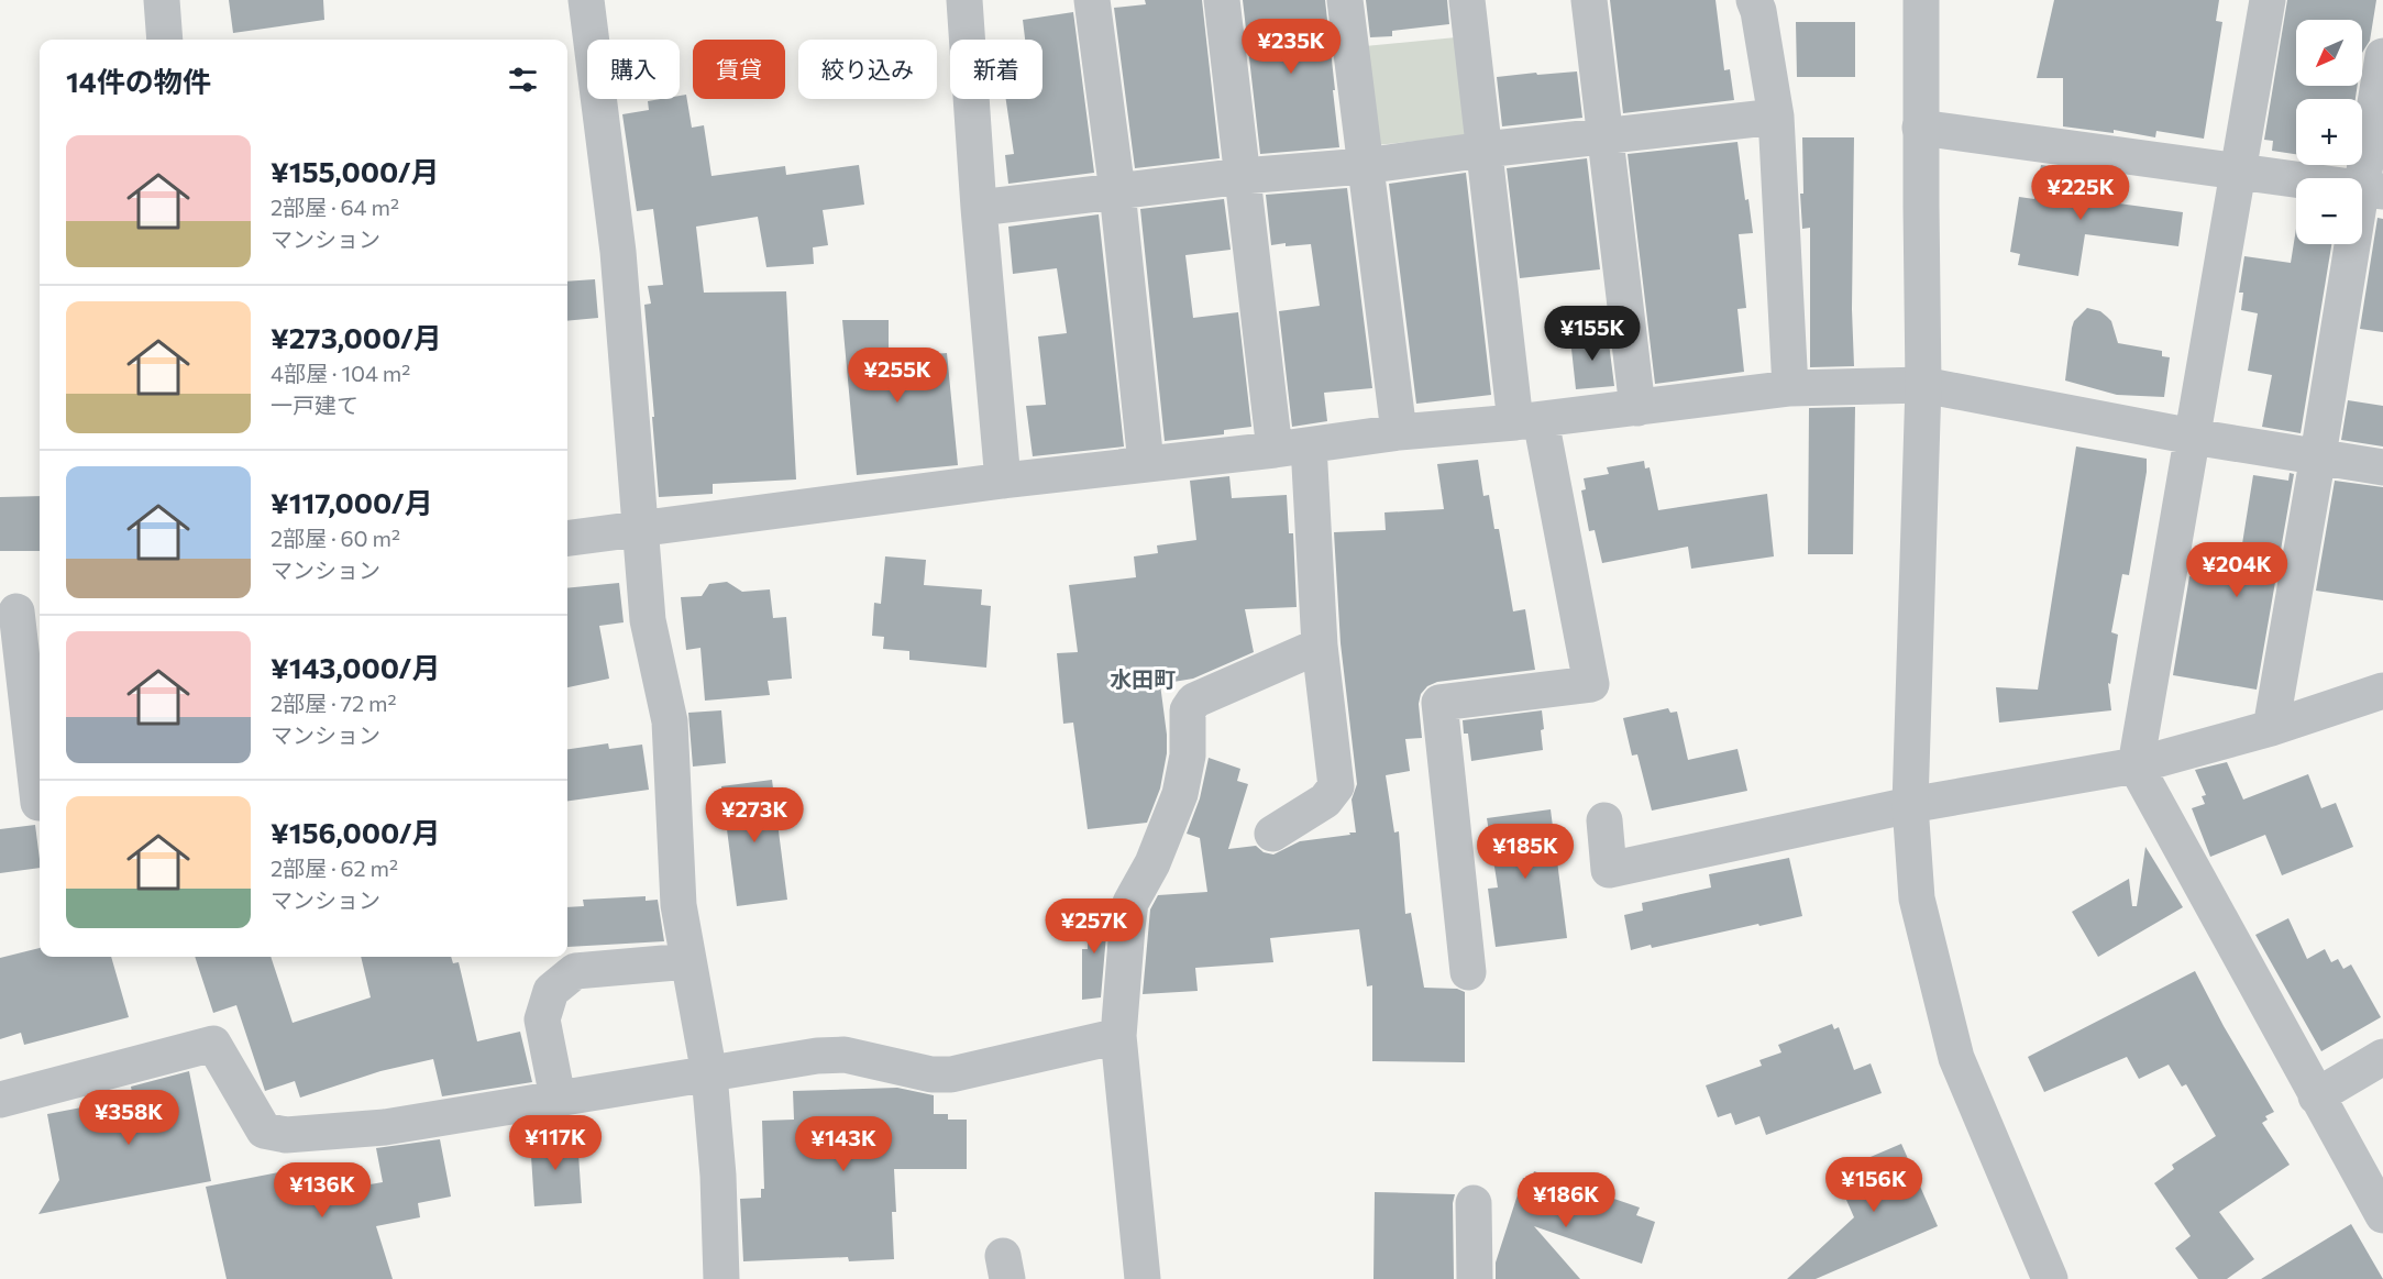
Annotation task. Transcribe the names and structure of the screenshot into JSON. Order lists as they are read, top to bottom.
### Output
{
  "districts": ["水田町"],
  "north": "bottom left",
  "page": {
    "price": [
      "¥235K",
      "¥225K",
      "¥155K",
      "¥255K",
      "¥204K",
      "¥273K",
      "¥185K",
      "¥257K",
      "¥358K",
      "¥117K",
      "¥143K",
      "¥156K",
      "¥136K",
      "¥186K"
    ],
    "map_buttons": ["+", "−"],
    "chip": [
      "購入",
      "賃貸",
      "絞り込み",
      "新着"
    ],
    "heading": "14件の物件",
    "list": [
      {
        "name": "¥155,000/月",
        "note": "2部屋 · 64 m² · マンション"
      },
      {
        "name": "¥273,000/月",
        "note": "4部屋 · 104 m² · 一戸建て"
      },
      {
        "name": "¥117,000/月",
        "note": "2部屋 · 60 m² · マンション"
      },
      {
        "name": "¥143,000/月",
        "note": "2部屋 · 72 m² · マンション"
      },
      {
        "name": "¥156,000/月",
        "note": "2部屋 · 62 m² · マンション"
      }
    ]
  }
}
